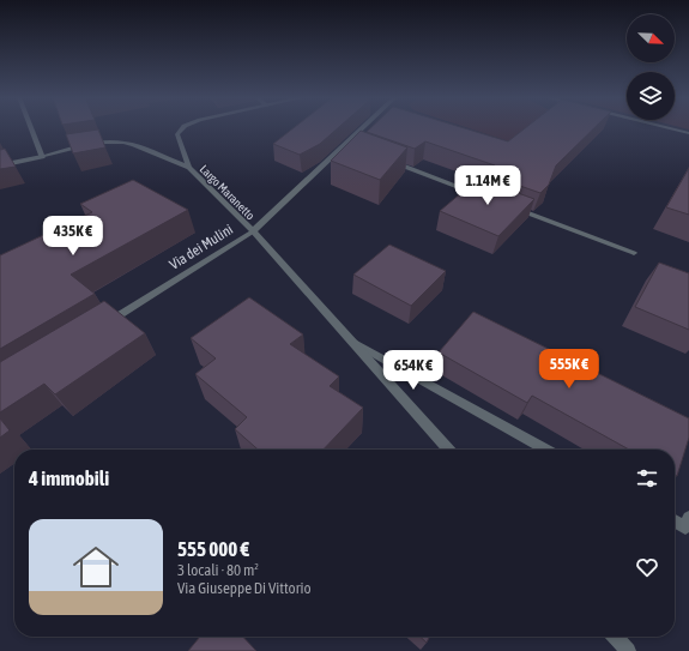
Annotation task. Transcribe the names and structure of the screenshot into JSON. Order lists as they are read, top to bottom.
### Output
{
  "streets": {
    "street": ["Largo Maranetto", "Via dei Mulini"]
  },
  "crossings": [
    ["Largo Maranetto", "Via dei Mulini"]
  ],
  "north": "bottom right",
  "page": {
    "price": [
      "1.14M €",
      "435K €",
      "555K €",
      "654K €"
    ],
    "heading": "4 immobili",
    "list": [
      {
        "name": "555 000 €",
        "note": "3 locali · 80 m² · Via Giuseppe Di Vittorio"
      }
    ]
  }
}
